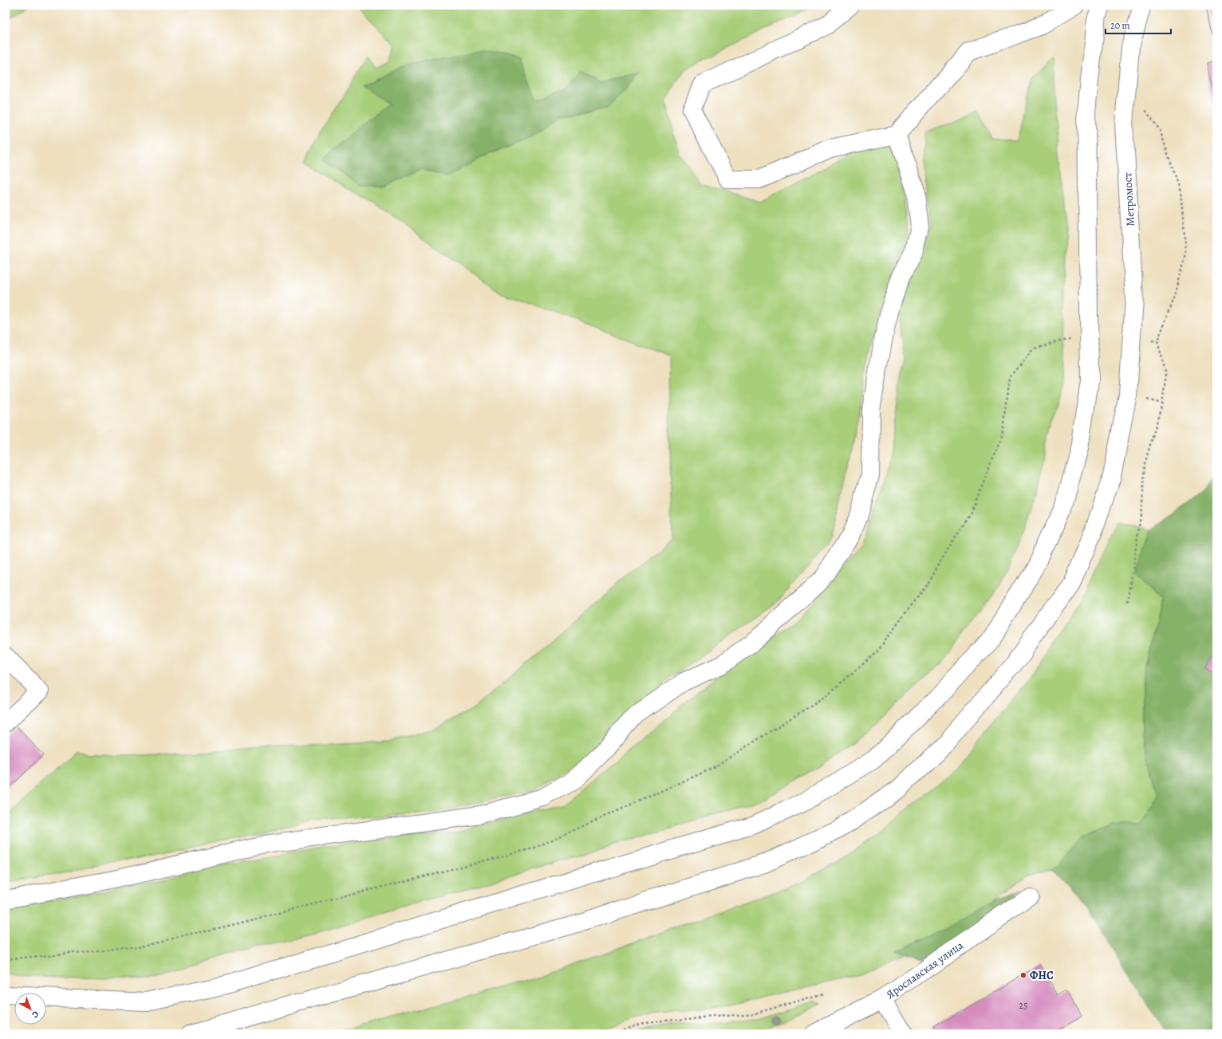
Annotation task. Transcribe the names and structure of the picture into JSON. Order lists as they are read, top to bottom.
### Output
{
  "streets": {
    "main road": ["Метромост", "Ярославская улица"]
  },
  "places": ["ФНС"],
  "house_numbers": ["25"],
  "scale_bar": "20 m",
  "north": "bottom right"
}
